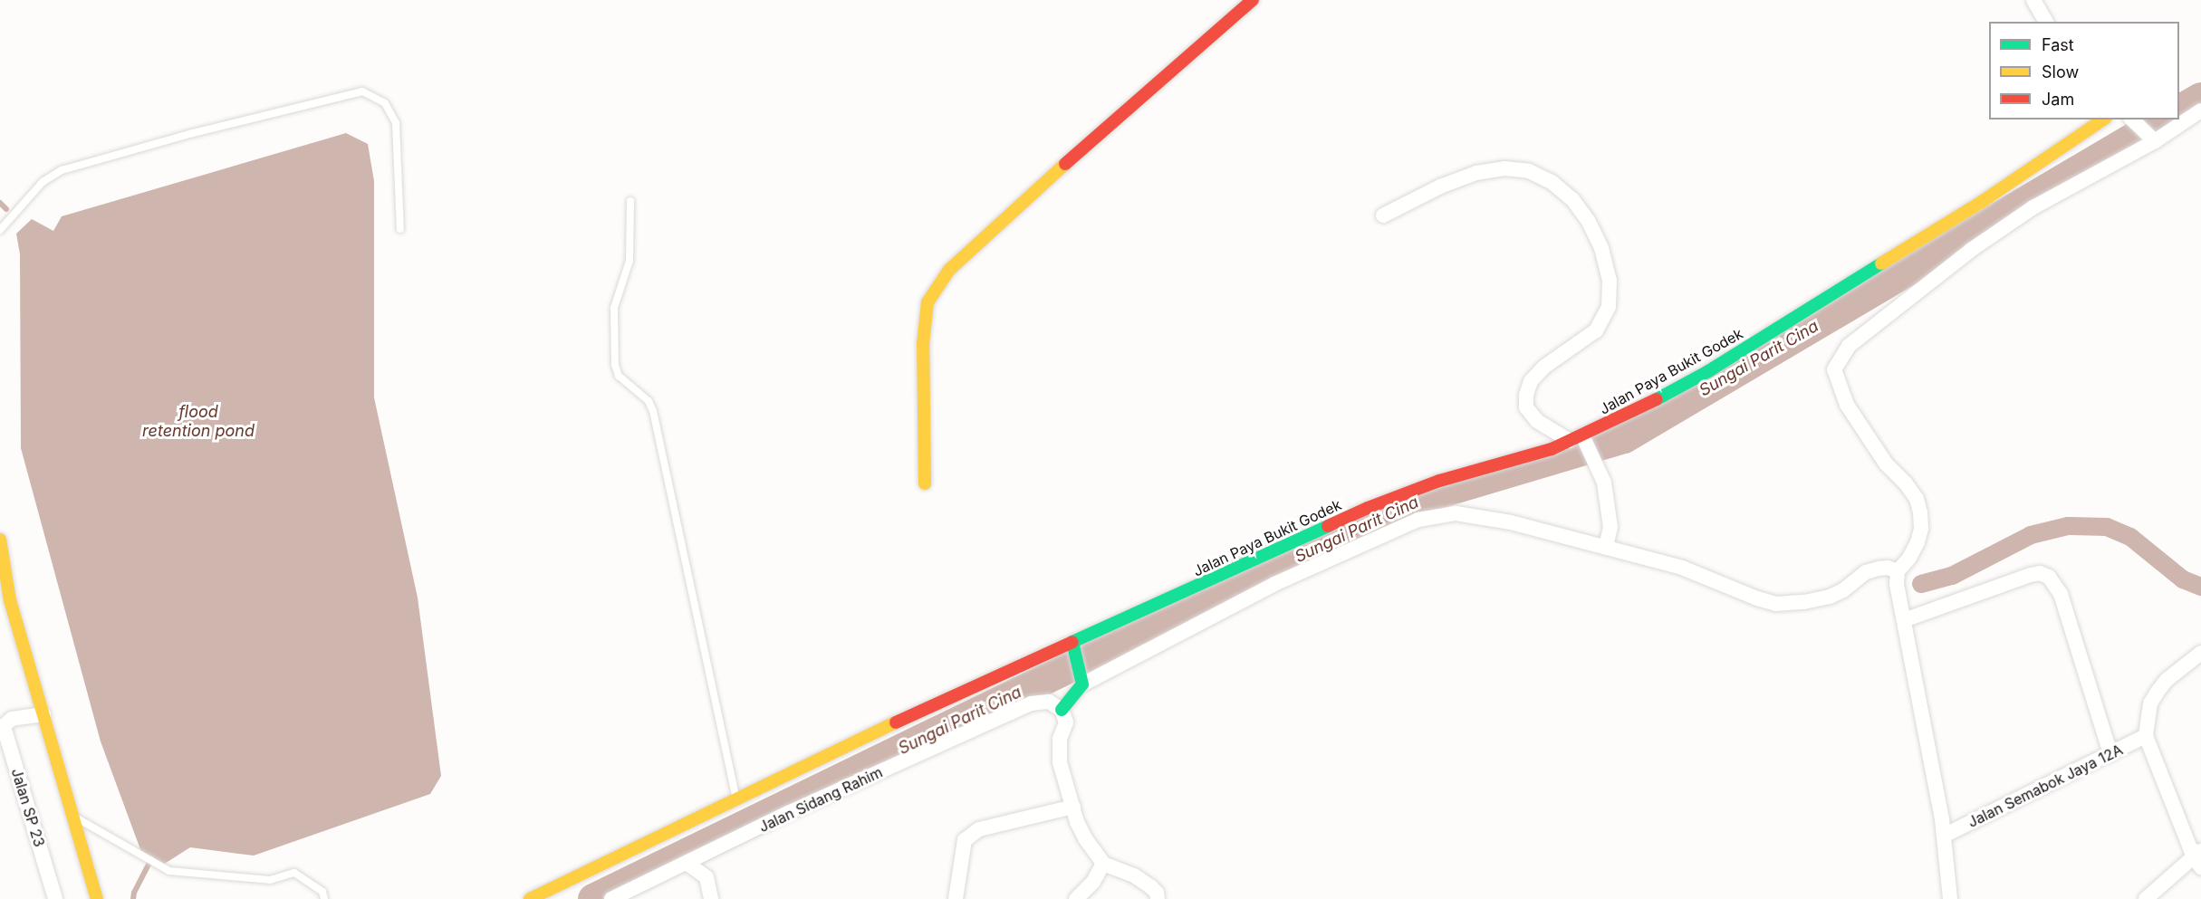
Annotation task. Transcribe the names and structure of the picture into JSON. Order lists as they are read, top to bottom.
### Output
{
  "streets": {
    "street": [
      "Jalan Paya Bukit Godek",
      "Jalan Semabok Jaya 12A",
      "Jalan Sidang Rahim",
      "Jalan SP 23"
    ]
  },
  "water": ["Sungai Parit Cina", "flood retention pond"],
  "legend": ["Fast", "Slow", "Jam"]
}
